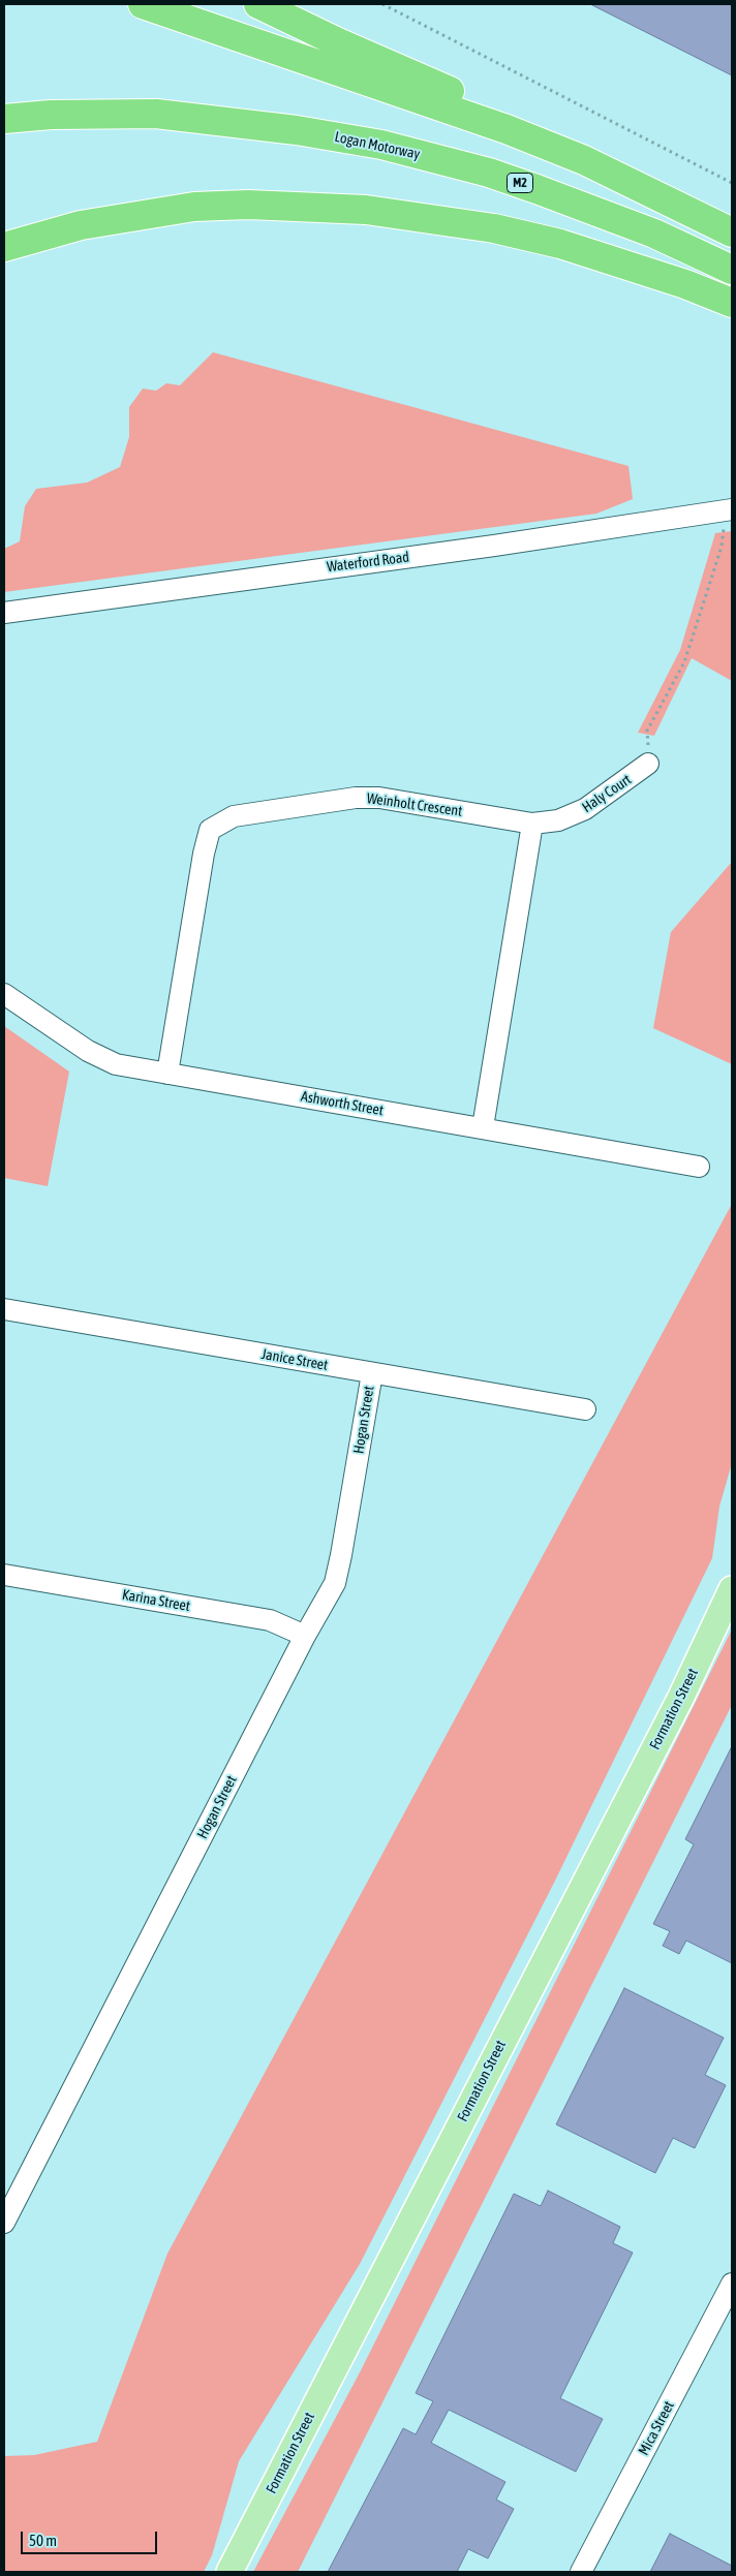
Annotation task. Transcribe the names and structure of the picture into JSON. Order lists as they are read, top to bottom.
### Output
{
  "streets": {
    "highway": ["Logan Motorway", "M2"],
    "main road": ["Formation Street"],
    "street": [
      "Waterford Road",
      "Haly Court",
      "Weinholt Crescent",
      "Ashworth Street",
      "Janice Street",
      "Hogan Street",
      "Karina Street",
      "Mica Street"
    ]
  },
  "crossings": [
    ["Haly Court", "Weinholt Crescent"],
    ["Weinholt Crescent", "Ashworth Street"],
    ["Janice Street", "Hogan Street"],
    ["Hogan Street", "Karina Street"]
  ],
  "scale_bar": "50 m"
}
